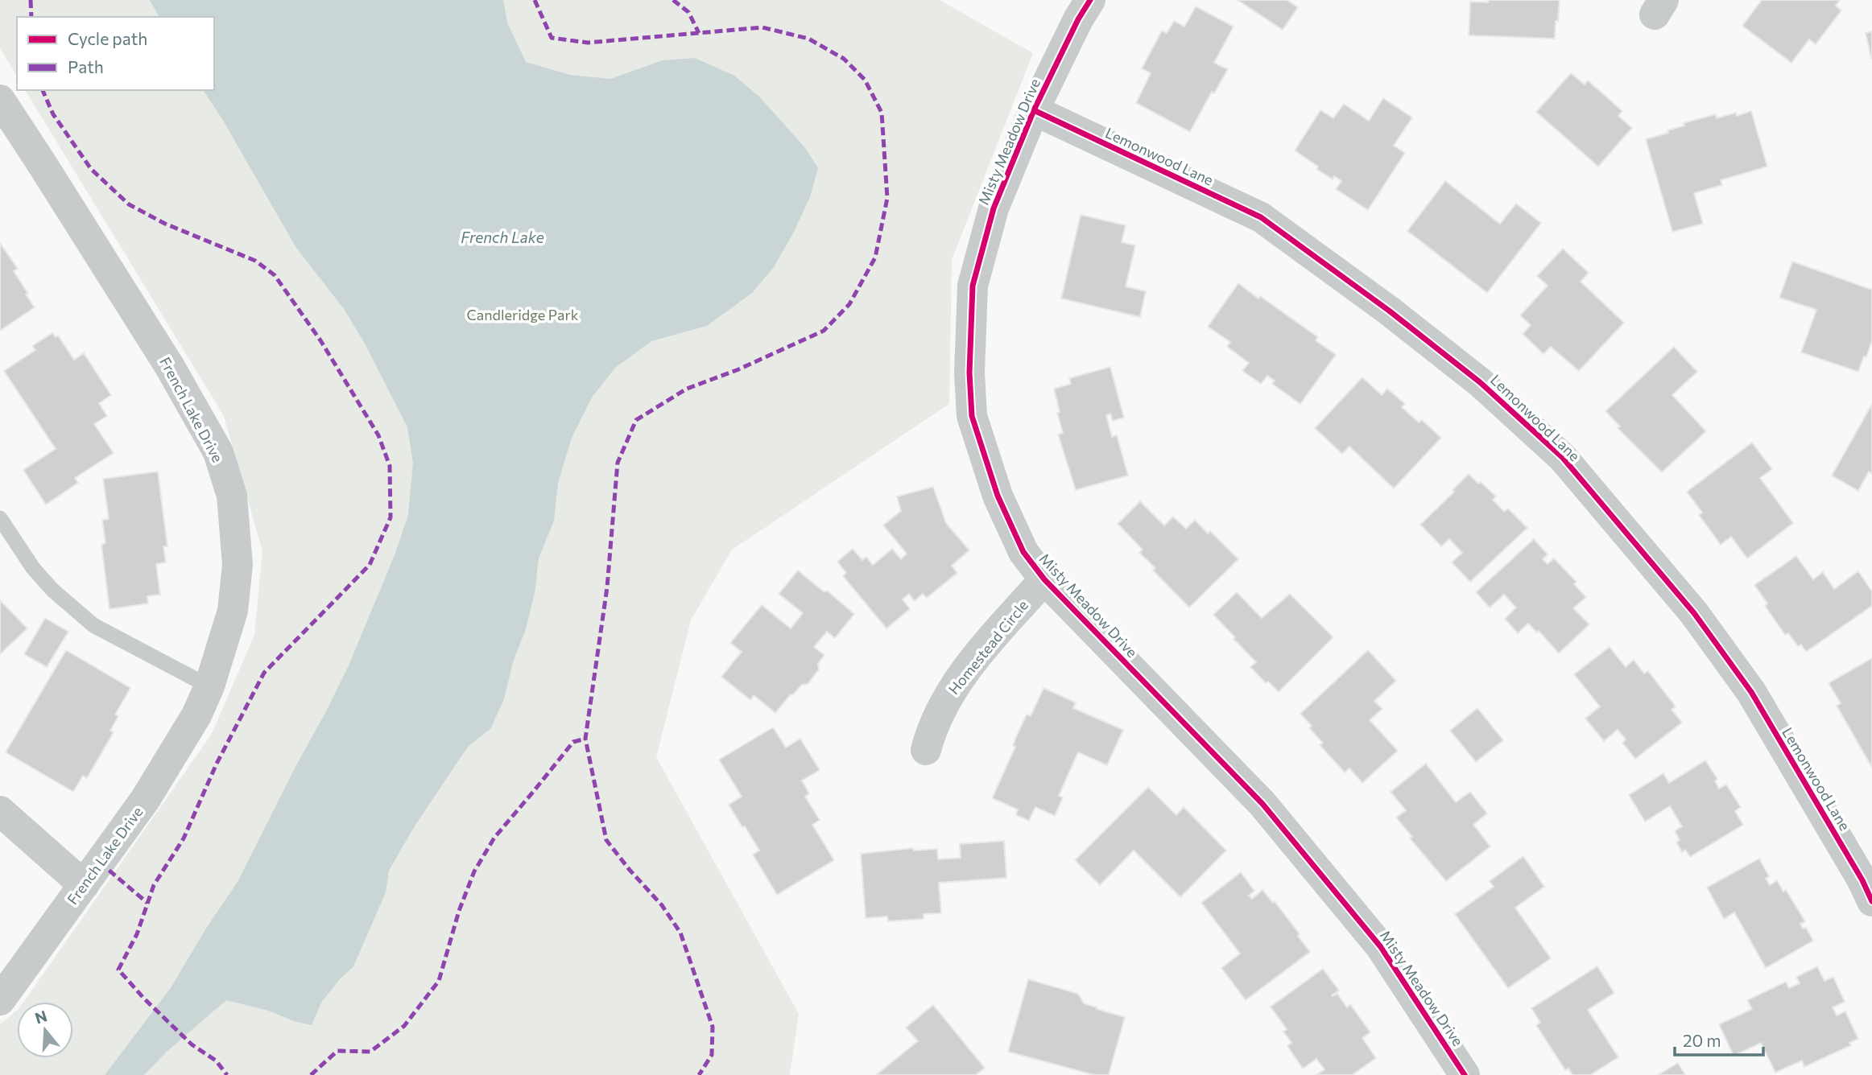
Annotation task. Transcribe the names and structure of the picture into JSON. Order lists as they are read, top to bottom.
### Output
{
  "streets": {
    "street": [
      "Misty Meadow Drive",
      "Lemonwood Lane",
      "French Lake Drive",
      "Homestead Circle"
    ]
  },
  "crossings": [
    ["Misty Meadow Drive", "Lemonwood Lane"],
    ["Misty Meadow Drive", "Homestead Circle"]
  ],
  "water": ["French Lake"],
  "parks": ["Candleridge Park"],
  "legend": ["Cycle path", "Path"],
  "scale_bar": "20 m",
  "north": "top"
}
